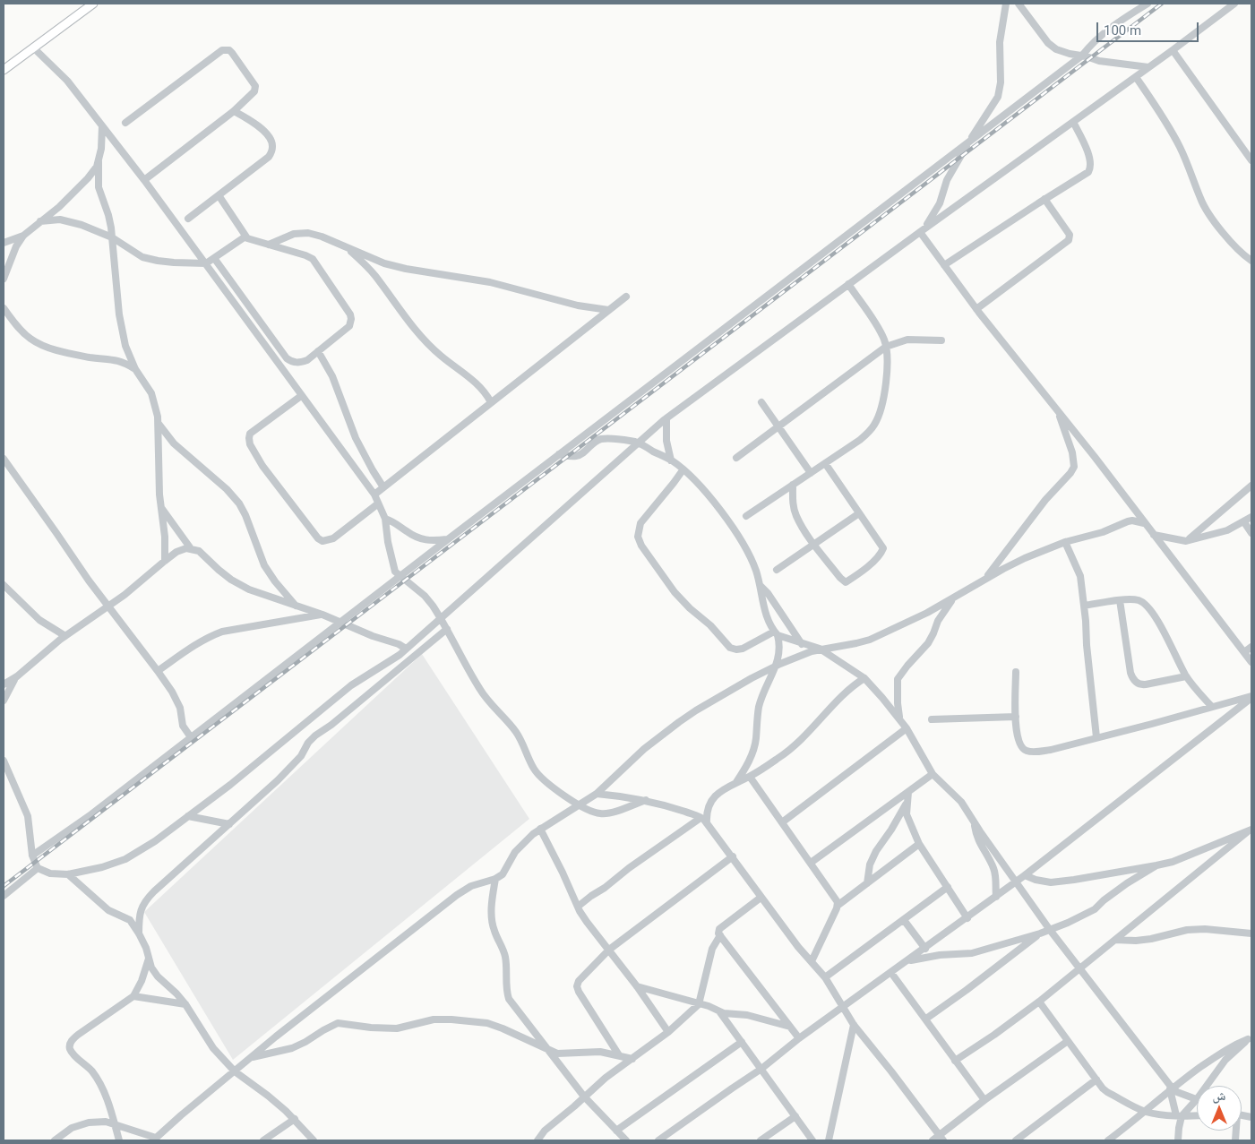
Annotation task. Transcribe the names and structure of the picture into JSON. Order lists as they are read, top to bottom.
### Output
{
  "scale_bar": "100 m",
  "north": "top"
}
